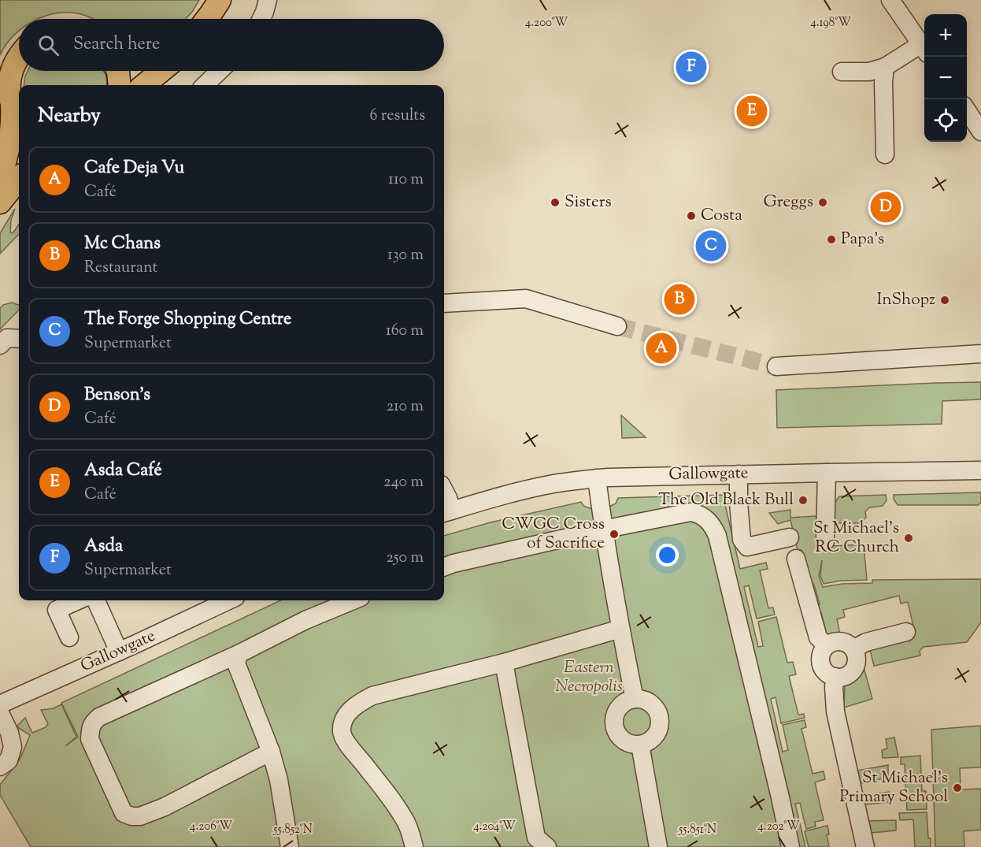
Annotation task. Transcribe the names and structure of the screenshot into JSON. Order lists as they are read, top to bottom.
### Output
{
  "streets": {
    "street": ["Gallowgate"]
  },
  "parks": ["Eastern Necropolis"],
  "places": [
    "Sisters",
    "Greggs",
    "Costa",
    "Papa's",
    "InShopz",
    "The Old Black Bull",
    "CWGC Cross of Sacrifice",
    "St Michael's RC Church",
    "St Michael's Primary School"
  ],
  "page": {
    "map_buttons": ["+", "−"],
    "search": "Search here",
    "pins": [
      "F",
      "E",
      "D",
      "C",
      "B",
      "A"
    ],
    "heading": ["Nearby", "6 results"],
    "list": [
      {
        "mark": "A",
        "name": "Cafe Deja Vu",
        "note": "Café",
        "value": "110 m"
      },
      {
        "mark": "B",
        "name": "Mc Chans",
        "note": "Restaurant",
        "value": "130 m"
      },
      {
        "mark": "C",
        "name": "The Forge Shopping Centre",
        "note": "Supermarket",
        "value": "160 m"
      },
      {
        "mark": "D",
        "name": "Benson's",
        "note": "Café",
        "value": "210 m"
      },
      {
        "mark": "E",
        "name": "Asda Café",
        "note": "Café",
        "value": "240 m"
      },
      {
        "mark": "F",
        "name": "Asda",
        "note": "Supermarket",
        "value": "250 m"
      }
    ]
  },
  "coordinates": [
    "4.200°W",
    "4.198°W",
    "4.206°W",
    "4.204°W",
    "4.202°W",
    "55.852°N",
    "55.851°N"
  ]
}
